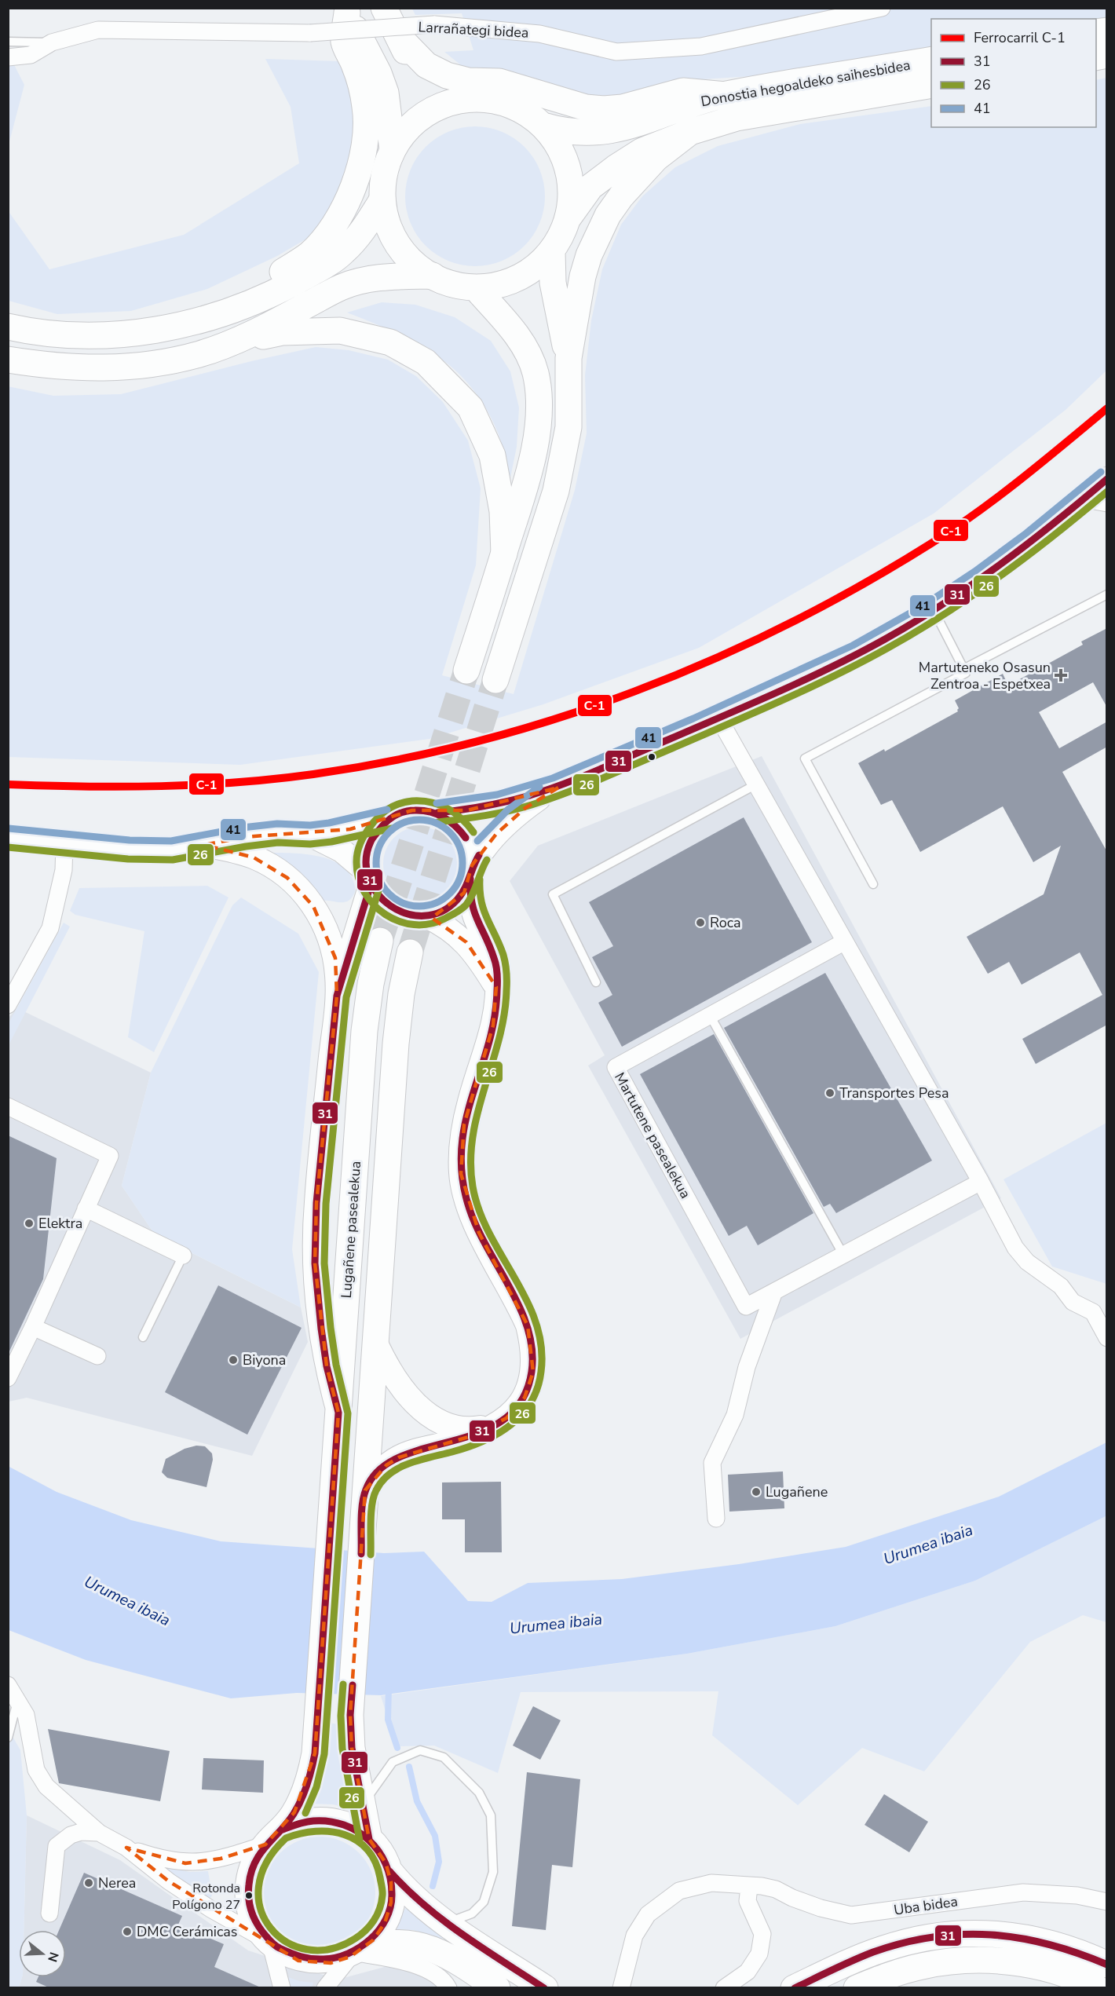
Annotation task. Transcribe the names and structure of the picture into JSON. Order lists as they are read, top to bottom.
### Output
{
  "streets": {
    "main road": ["Donostia hegoaldeko saihesbidea", "Lugañene pasealekua"],
    "street": ["Larrañategi bidea", "Martutene pasealekua", "Uba bidea"]
  },
  "water": ["Urumea ibaia"],
  "places": {
    "health": ["Martuteneko Osasun Zentroa - Espetxea"],
    "other": [
      "Roca",
      "Transportes Pesa",
      "Elektra",
      "Biyona",
      "Lugañene",
      "Nerea",
      "Rotonda Polígono 27",
      "DMC Cerámicas"
    ]
  },
  "lines": [
    "rail line C-1",
    "transit line 41",
    "transit line 31",
    "transit line 26"
  ],
  "legend": [
    "Ferrocarril C-1",
    "31",
    "26",
    "41"
  ],
  "north": "right"
}
